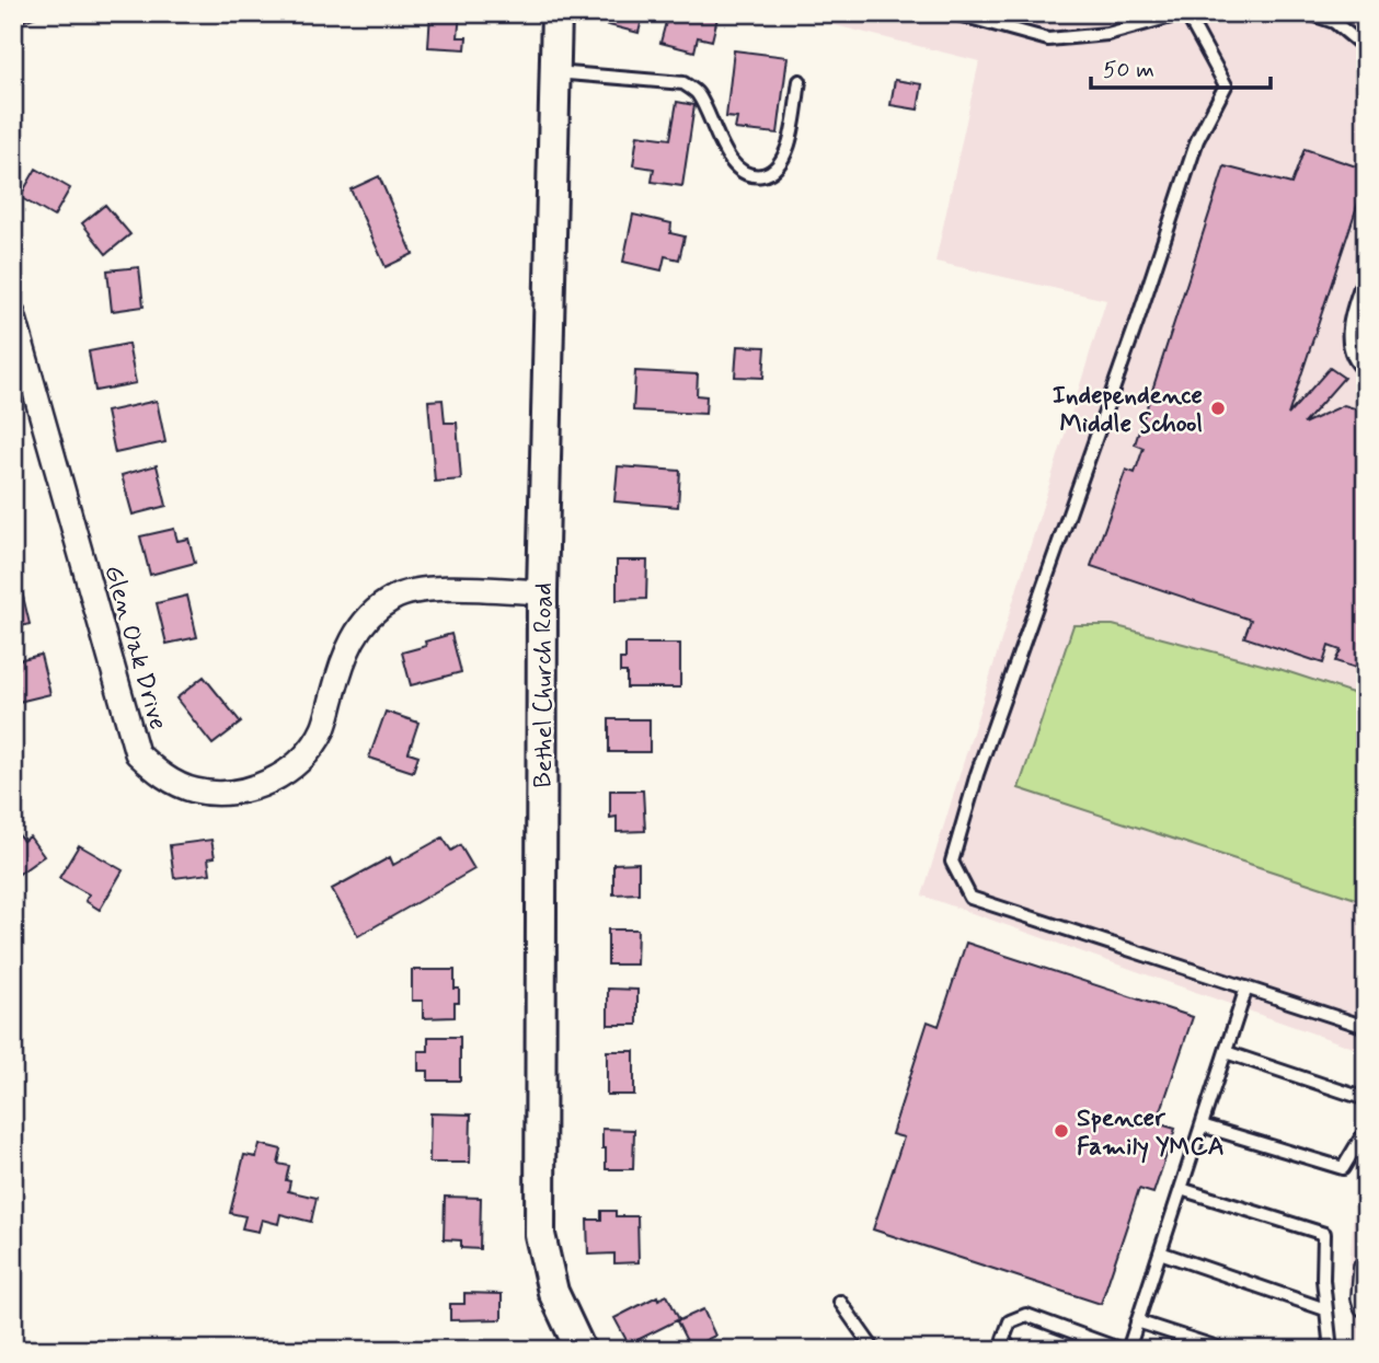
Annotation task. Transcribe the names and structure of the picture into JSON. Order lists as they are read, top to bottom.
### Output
{
  "streets": {
    "street": ["Glen Oak Drive", "Bethel Church Road"]
  },
  "crossings": [
    ["Glen Oak Drive", "Bethel Church Road"]
  ],
  "places": ["Independence Middle School", "Spencer Family YMCA"],
  "scale_bar": "50 m"
}
